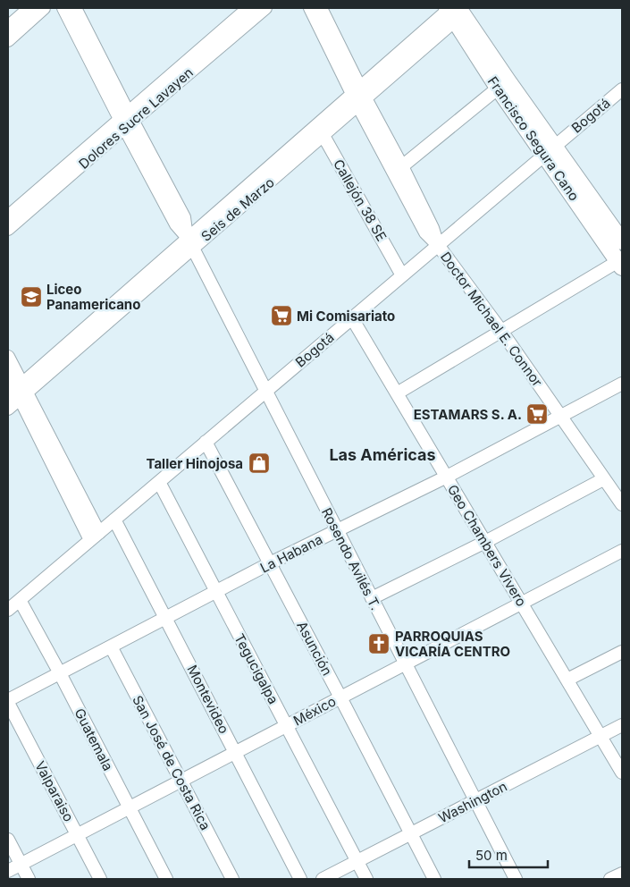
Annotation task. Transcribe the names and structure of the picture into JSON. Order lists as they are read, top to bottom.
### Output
{
  "streets": {
    "street": [
      "Bogotá",
      "Dolores Sucre Lavayen",
      "Francisco Segura Cano",
      "Callejón 38 SE",
      "Seis de Marzo",
      "Doctor Michael E. Connor",
      "Geo Chambers Vivero",
      "La Habana",
      "Rosendo Avilés T.",
      "Asunción",
      "Tegucigalpa",
      "Montevideo",
      "México",
      "Guatemala",
      "San José de Costa Rica",
      "Valparaiso",
      "Washington"
    ]
  },
  "crossings": [
    ["Bogotá", "Francisco Segura Cano"],
    ["Bogotá", "Callejón 38 SE"],
    ["Bogotá", "Doctor Michael E. Connor"],
    ["Bogotá", "Geo Chambers Vivero"],
    ["Bogotá", "Rosendo Avilés T."],
    ["Bogotá", "Asunción"],
    ["Bogotá", "Tegucigalpa"],
    ["Bogotá", "Montevideo"],
    ["Bogotá", "Guatemala"],
    ["Dolores Sucre Lavayen", "Rosendo Avilés T."],
    ["Francisco Segura Cano", "Seis de Marzo"],
    ["Callejón 38 SE", "Seis de Marzo"],
    ["Seis de Marzo", "Doctor Michael E. Connor"],
    ["Seis de Marzo", "Rosendo Avilés T."],
    ["Doctor Michael E. Connor", "La Habana"],
    ["Geo Chambers Vivero", "La Habana"],
    ["Geo Chambers Vivero", "México"],
    ["Geo Chambers Vivero", "Washington"],
    ["La Habana", "Rosendo Avilés T."],
    ["La Habana", "Asunción"],
    ["La Habana", "Tegucigalpa"],
    ["La Habana", "Montevideo"],
    ["La Habana", "Guatemala"],
    ["La Habana", "San José de Costa Rica"],
    ["La Habana", "Valparaiso"],
    ["Rosendo Avilés T.", "México"],
    ["Rosendo Avilés T.", "Washington"],
    ["Asunción", "México"],
    ["Asunción", "Washington"],
    ["Tegucigalpa", "México"],
    ["Tegucigalpa", "Washington"],
    ["Montevideo", "México"],
    ["México", "Guatemala"],
    ["México", "San José de Costa Rica"],
    ["México", "Valparaiso"]
  ],
  "districts": ["Las Américas"],
  "places": {
    "school or university": ["Liceo Panamericano"],
    "supermarket": ["Mi Comisariato", "ESTAMARS S. A."],
    "shop": ["Taller Hinojosa"],
    "church": ["PARROQUIAS VICARÍA CENTRO"]
  },
  "scale_bar": "50 m"
}
